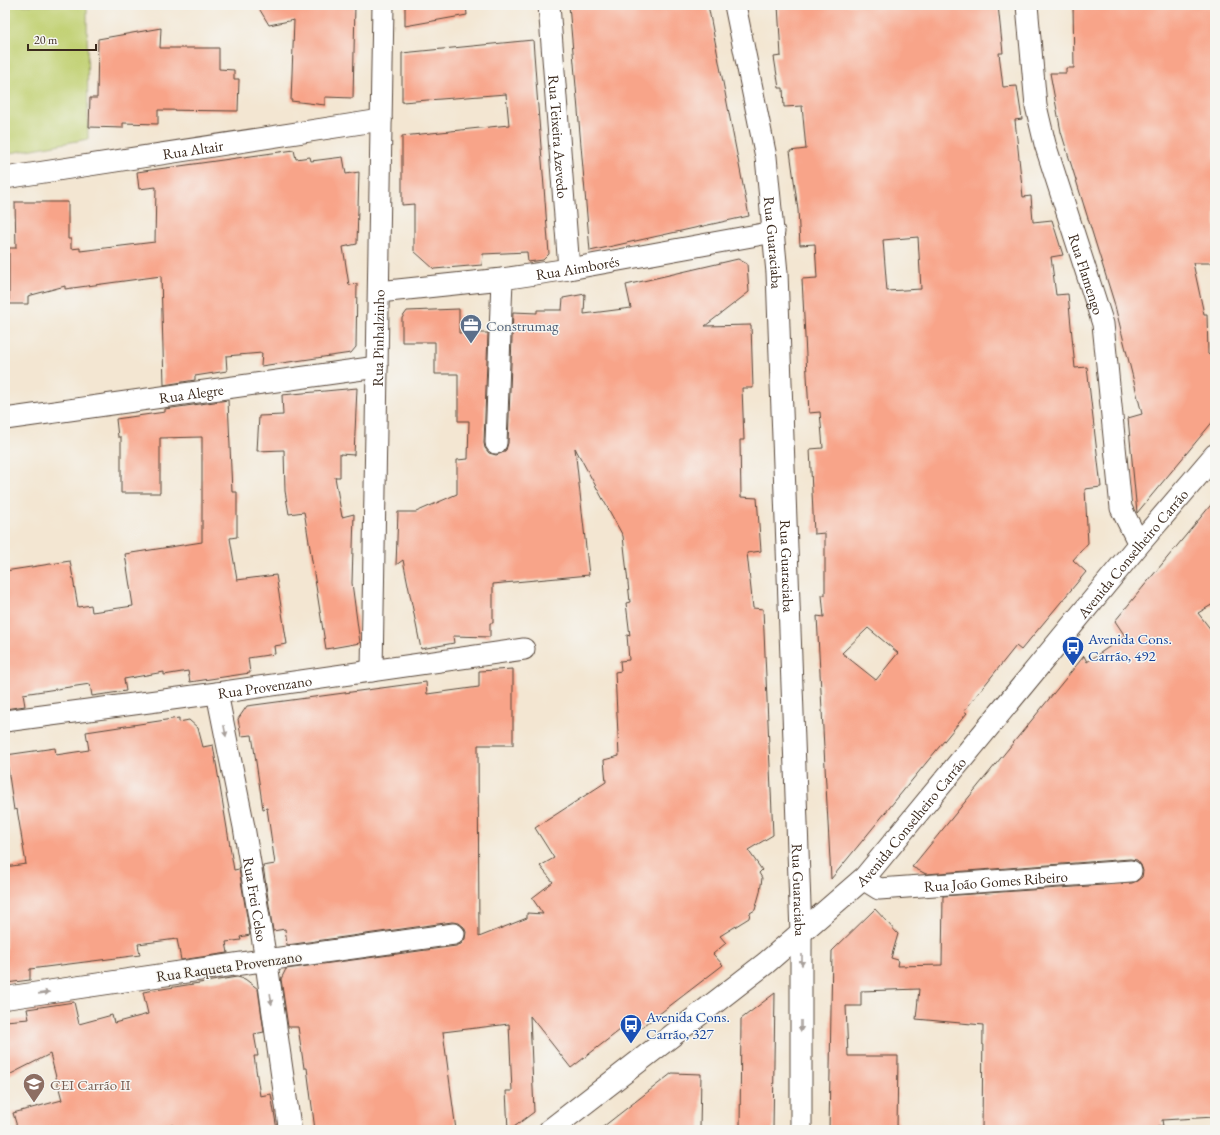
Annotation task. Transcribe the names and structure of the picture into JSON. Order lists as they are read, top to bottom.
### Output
{
  "streets": {
    "main road": ["Avenida Conselheiro Carrão", "Rua Frei Celso", "Rua Raqueta Provenzano"],
    "street": [
      "Rua Teixeira Azevedo",
      "Rua Altair",
      "Rua Guaraciaba",
      "Rua Aimborés",
      "Rua Flamengo",
      "Rua Pinhalzinho",
      "Rua Alegre",
      "Rua Provenzano",
      "Rua João Gomes Ribeiro"
    ]
  },
  "crossings": [
    ["Rua Teixeira Azevedo", "Rua Aimborés"],
    ["Rua Altair", "Rua Pinhalzinho"],
    ["Rua Guaraciaba", "Rua Aimborés"],
    ["Rua Guaraciaba", "Avenida Conselheiro Carrão"],
    ["Rua Aimborés", "Rua Pinhalzinho"],
    ["Rua Flamengo", "Avenida Conselheiro Carrão"],
    ["Rua Pinhalzinho", "Rua Alegre"],
    ["Rua Pinhalzinho", "Rua Provenzano"],
    ["Avenida Conselheiro Carrão", "Rua João Gomes Ribeiro"],
    ["Rua Provenzano", "Rua Frei Celso"],
    ["Rua Frei Celso", "Rua Raqueta Provenzano"]
  ],
  "one_way": ["Rua Frei Celso", "Rua Raqueta Provenzano"],
  "places": {
    "office": ["Construmag"],
    "bus stop": ["Avenida Cons. Carrão, 492", "Avenida Cons. Carrão, 327"],
    "school or university": ["CEI Carrão II"]
  },
  "scale_bar": "20 m"
}
